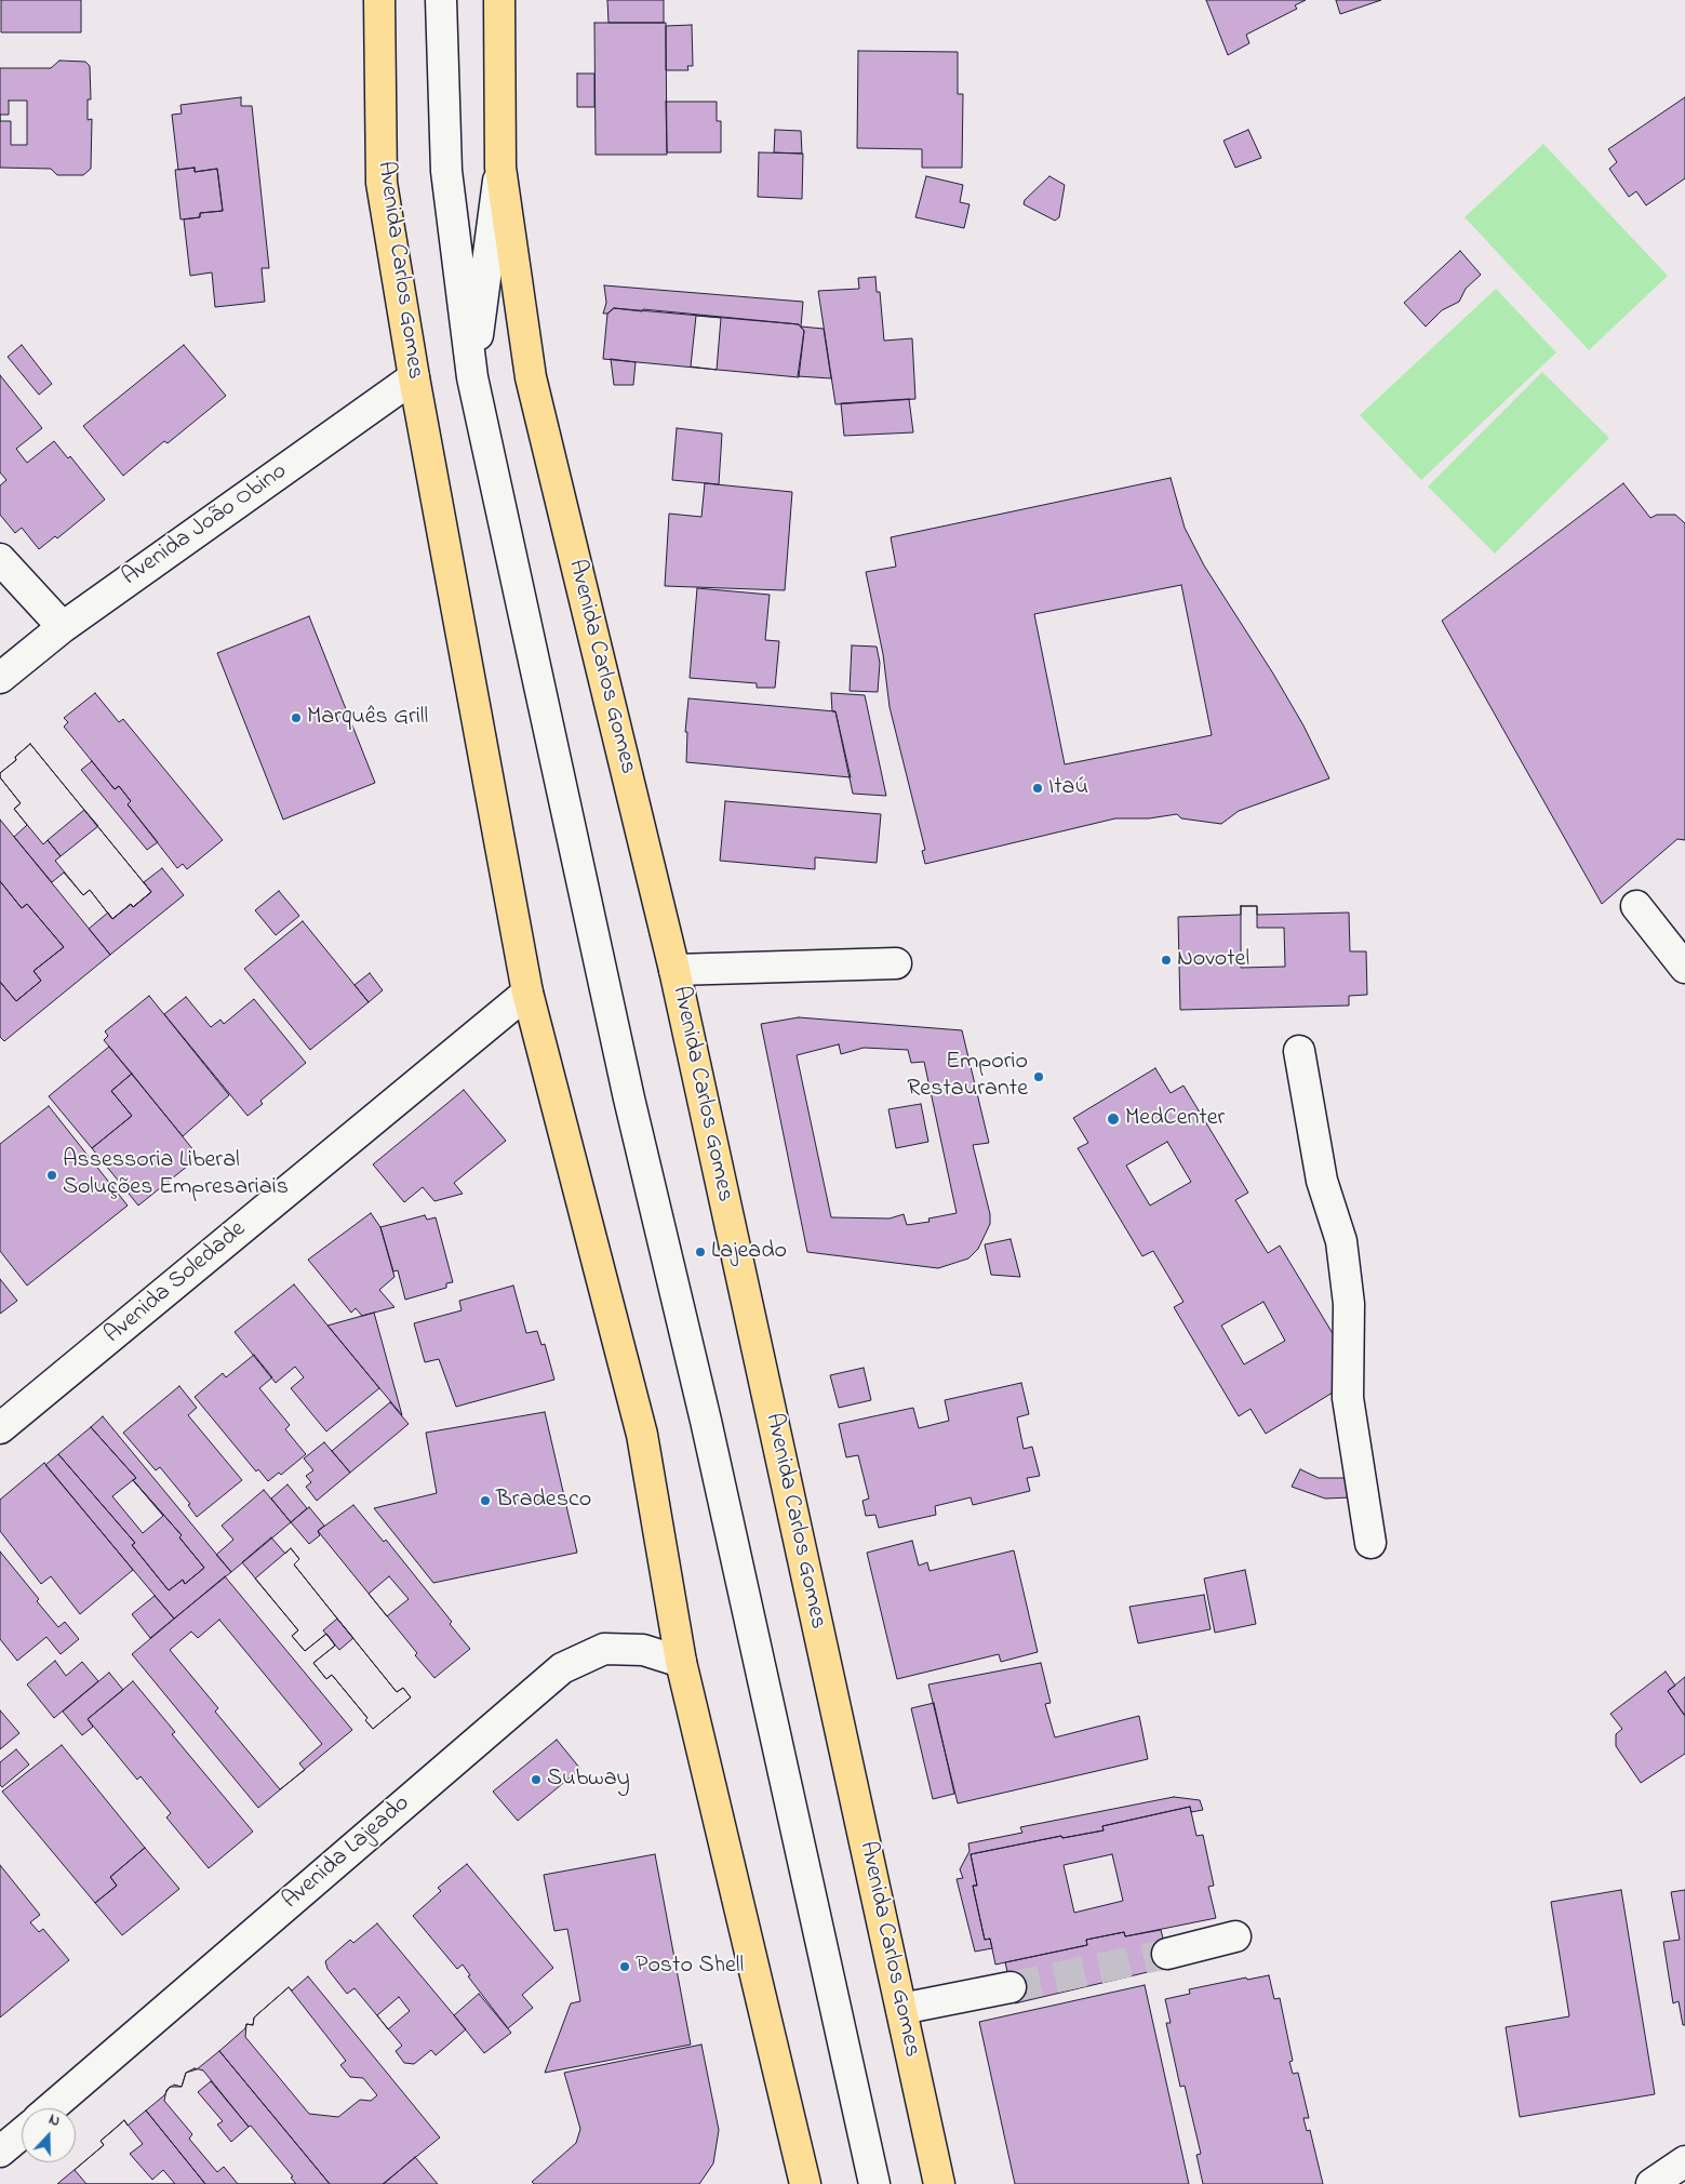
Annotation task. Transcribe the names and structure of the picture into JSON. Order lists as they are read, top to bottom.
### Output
{
  "streets": {
    "main road": ["Avenida Carlos Gomes"],
    "street": ["Avenida João Obino", "Avenida Soledade", "Avenida Lajeado"]
  },
  "crossings": [
    ["Avenida Carlos Gomes", "Avenida João Obino"],
    ["Avenida Carlos Gomes", "Avenida Soledade"],
    ["Avenida Carlos Gomes", "Avenida Lajeado"]
  ],
  "places": [
    "Marquês Grill",
    "Itaú",
    "Novotel",
    "Emporio Restaurante",
    "MedCenter",
    "Assessoria Liberal Soluções Empresariais",
    "Lajeado",
    "Bradesco",
    "Subway",
    "Posto Shell"
  ],
  "north": "top"
}
